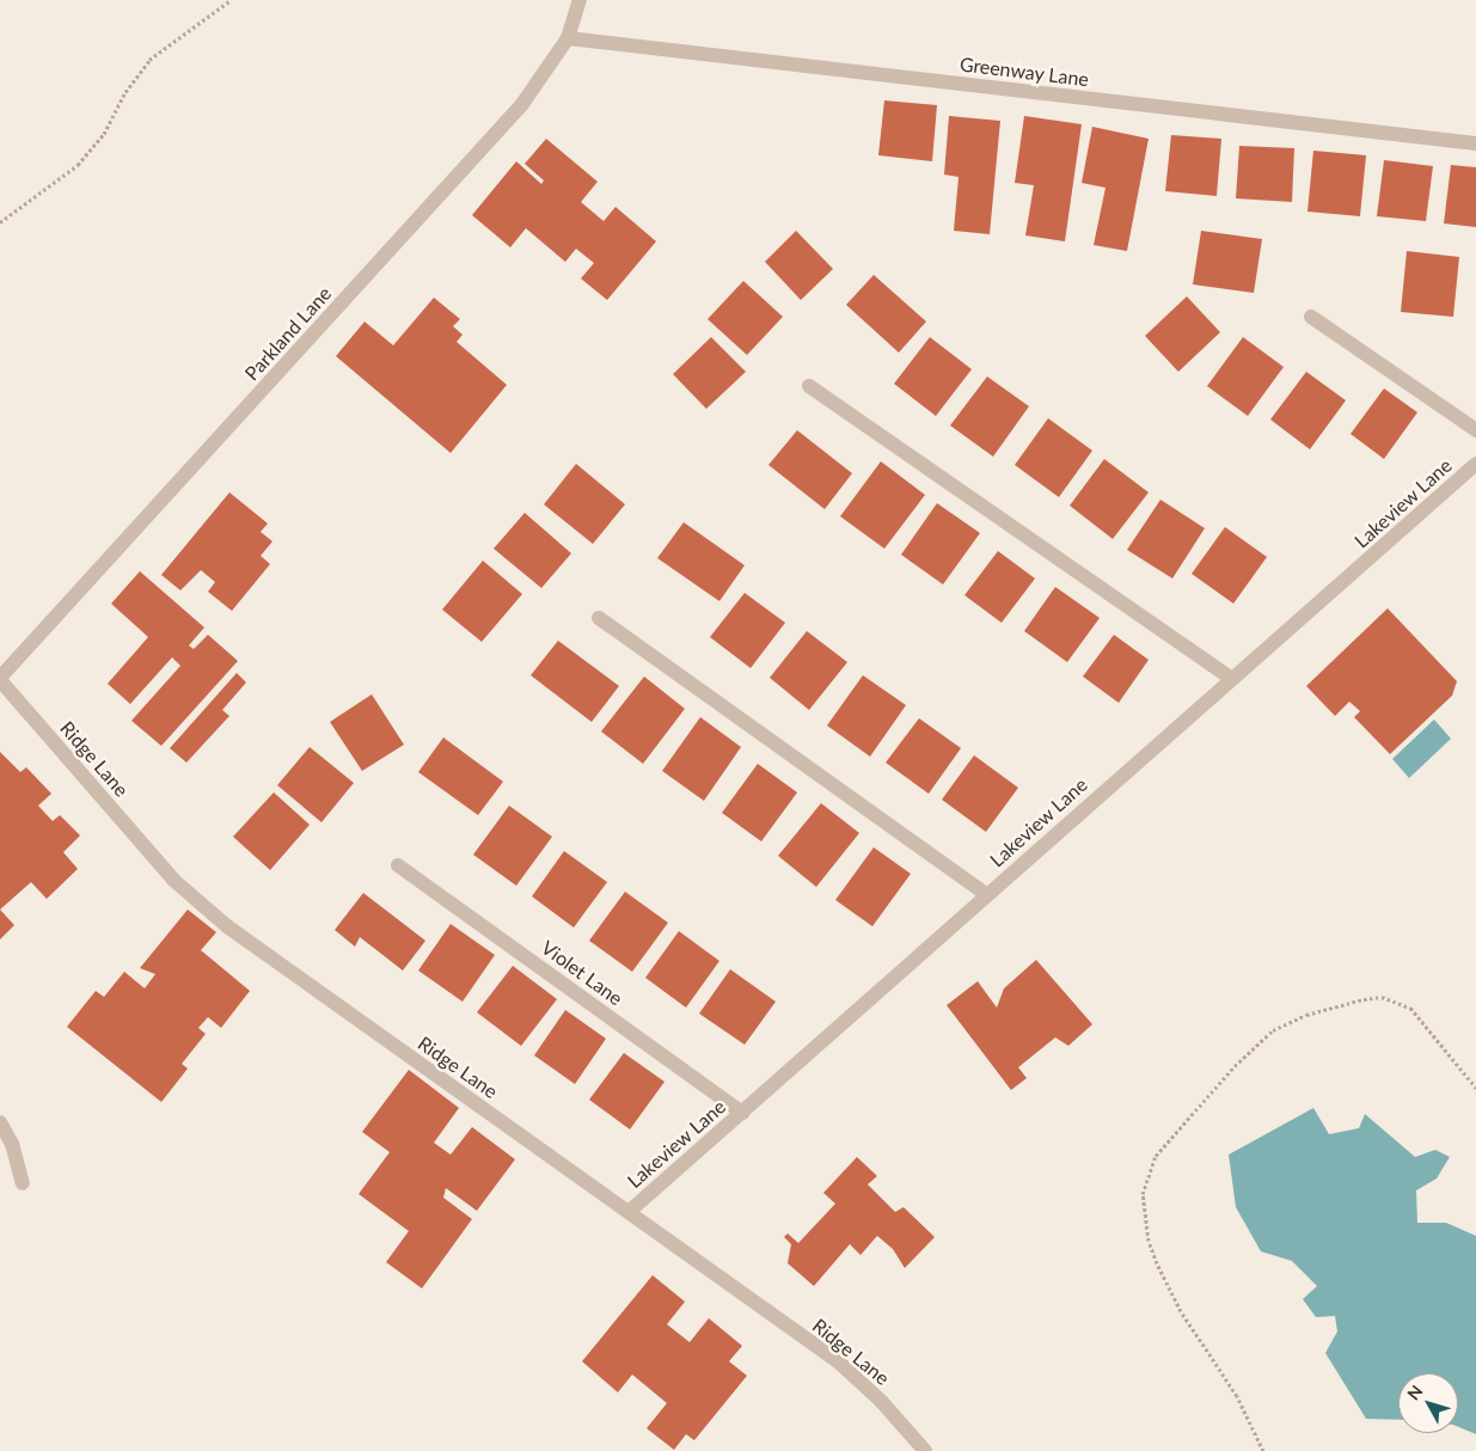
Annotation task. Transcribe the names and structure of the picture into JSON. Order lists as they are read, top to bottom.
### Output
{
  "streets": {
    "street": [
      "Greenway Lane",
      "Parkland Lane",
      "Lakeview Lane",
      "Ridge Lane",
      "Violet Lane"
    ]
  },
  "crossings": [
    ["Greenway Lane", "Parkland Lane"],
    ["Parkland Lane", "Ridge Lane"],
    ["Lakeview Lane", "Ridge Lane"],
    ["Lakeview Lane", "Violet Lane"]
  ],
  "north": "top left"
}
